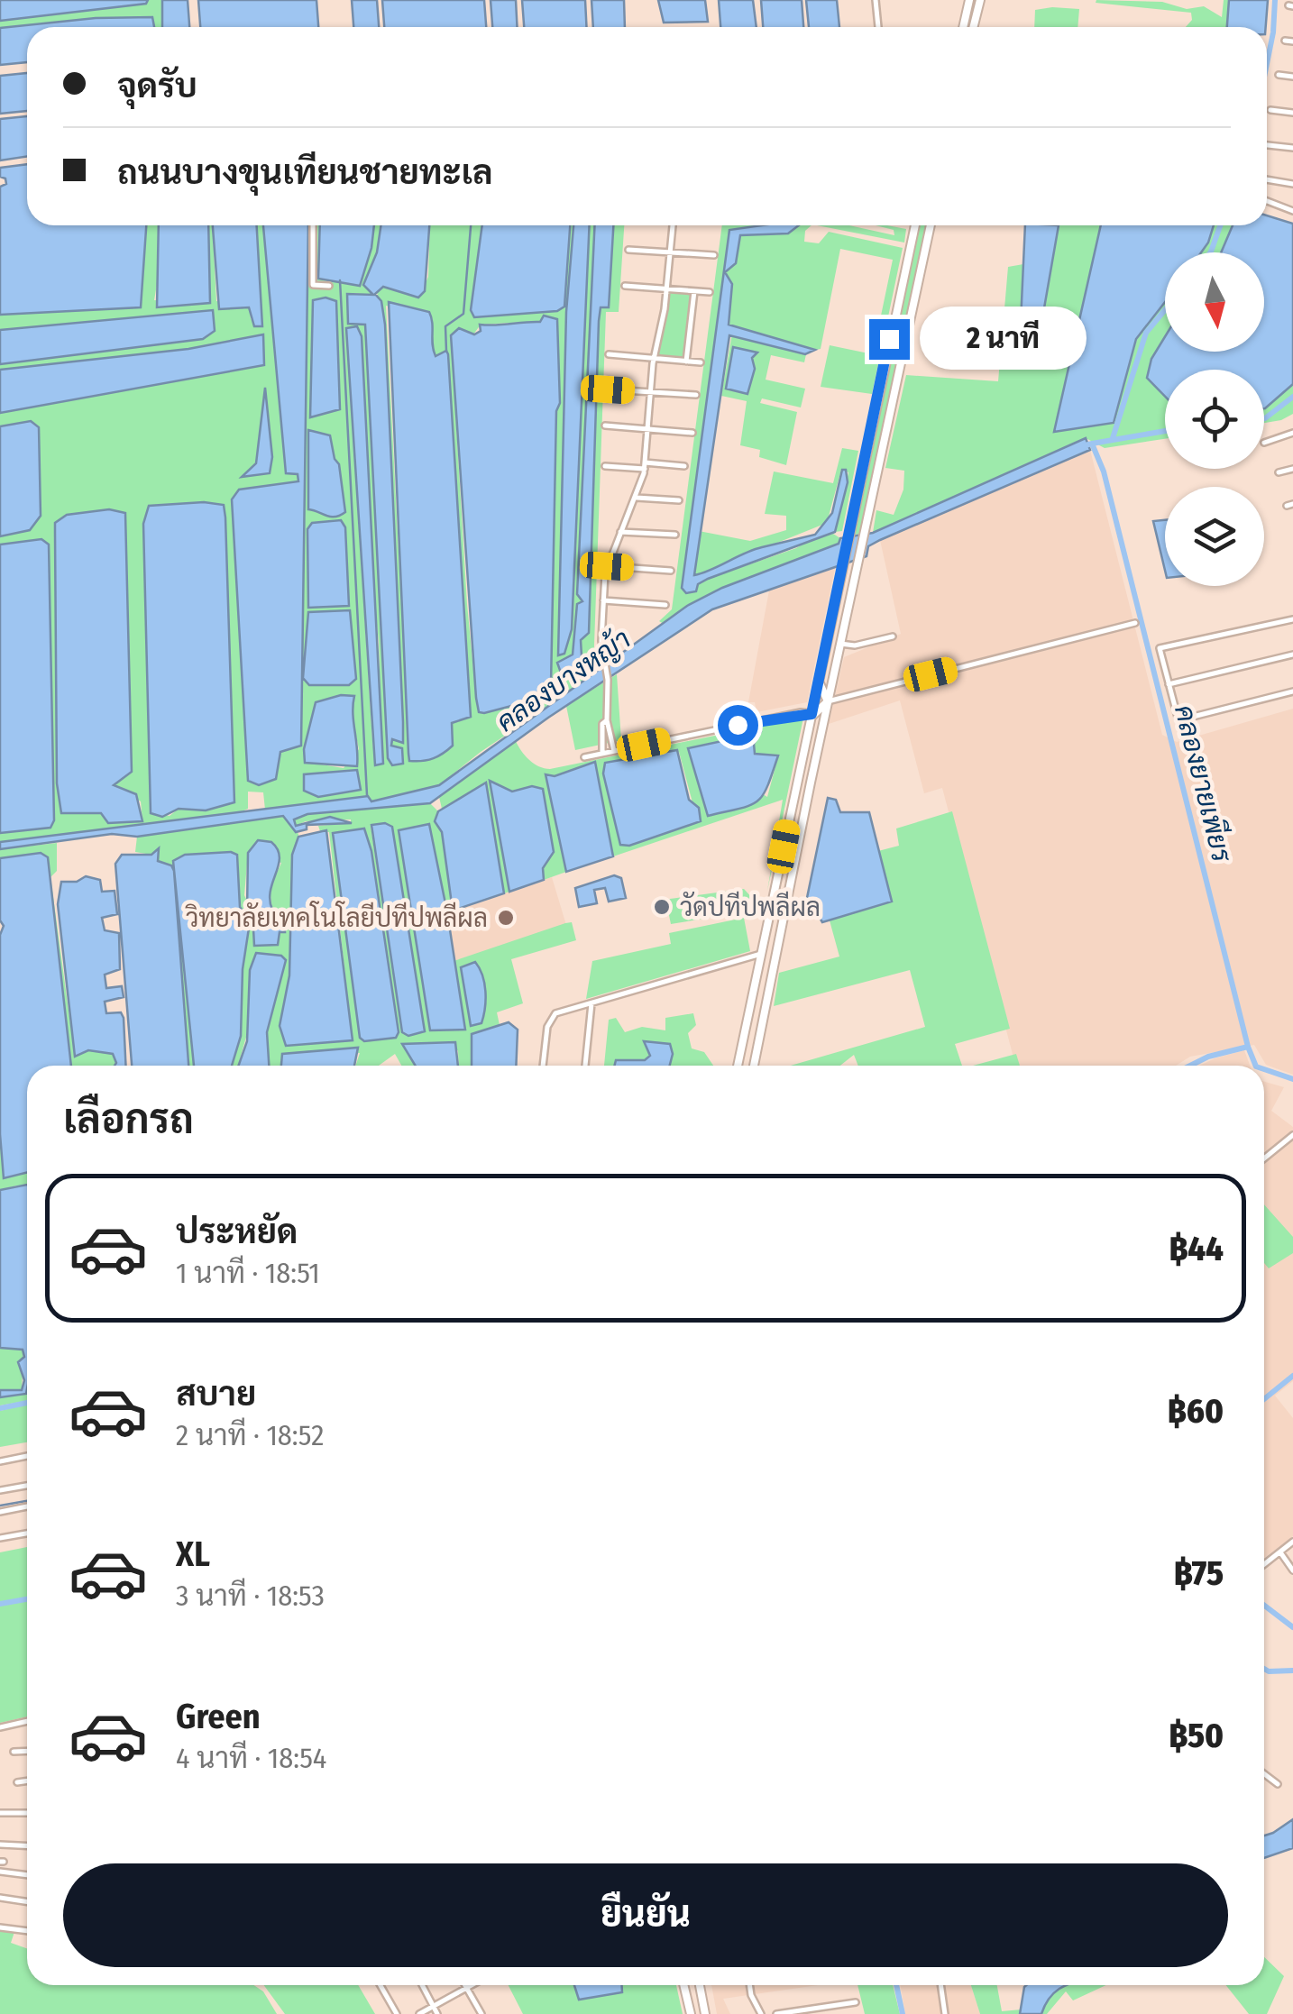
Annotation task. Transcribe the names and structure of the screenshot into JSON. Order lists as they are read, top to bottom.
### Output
{
  "water": ["คลองบางหญ้า", "คลองยายเพียร"],
  "places": ["วัดปทีปพลีผล", "วิทยาลัยเทคโนโลยีปทีปพลีผล"],
  "north": "bottom",
  "page": {
    "banner": ["จุดรับ", "ถนนบางขุนเทียนชายทะเล"],
    "bubble": "2 นาที",
    "heading": "เลือกรถ",
    "list": [
      {
        "name": "ประหยัด",
        "note": "1 นาที · 18:51",
        "value": "฿44"
      },
      {
        "name": "สบาย",
        "note": "2 นาที · 18:52",
        "value": "฿60"
      },
      {
        "name": "XL",
        "note": "3 นาที · 18:53",
        "value": "฿75"
      },
      {
        "name": "Green",
        "note": "4 นาที · 18:54",
        "value": "฿50"
      }
    ],
    "buttons": "ยืนยัน"
  }
}
